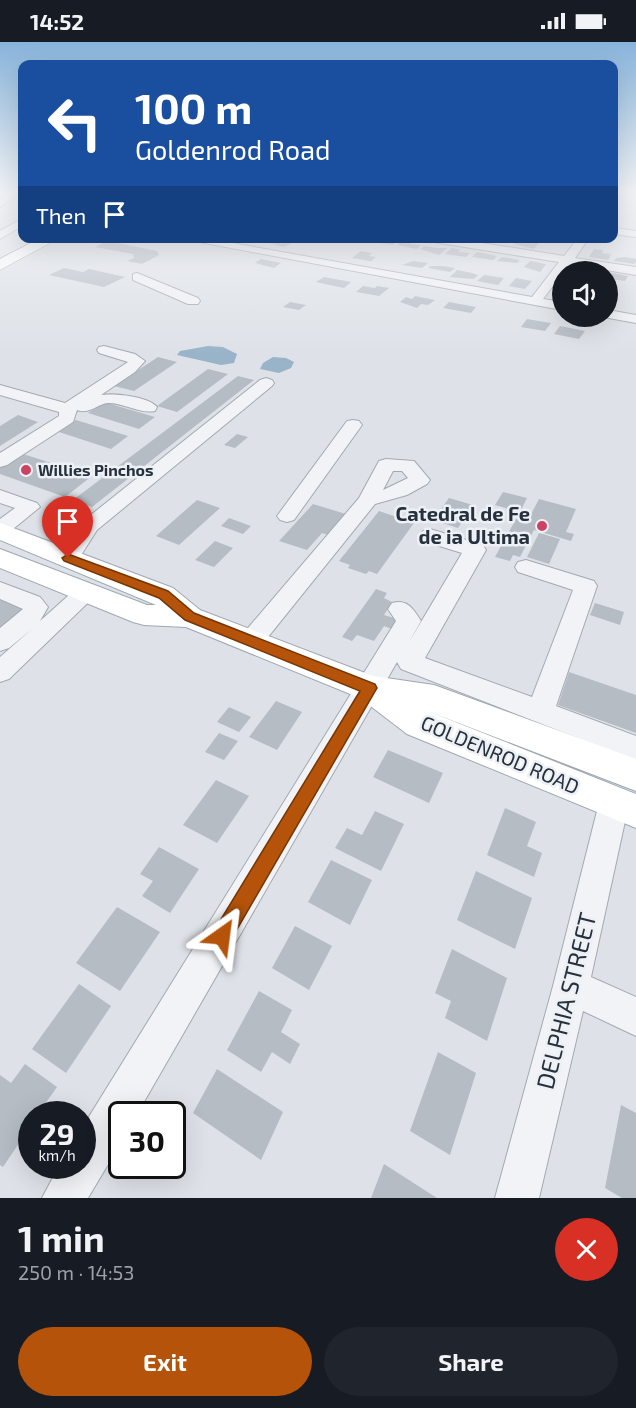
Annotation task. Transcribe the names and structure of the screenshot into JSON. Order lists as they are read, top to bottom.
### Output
{
  "streets": {
    "main road": ["GOLDENROD ROAD"],
    "street": ["DELPHIA STREET"]
  },
  "crossings": [
    ["GOLDENROD ROAD", "DELPHIA STREET"]
  ],
  "places": ["Willies Pinchos", "Catedral de Fe de ia Ultima"],
  "page": {
    "status": "14:52",
    "turn": ["100 m", "Goldenrod Road"],
    "then": "Then",
    "speed": "29 km/h",
    "limit": "30",
    "heading": ["1 min", "250 m · 14:53"],
    "buttons": ["Exit", "Share"]
  }
}
